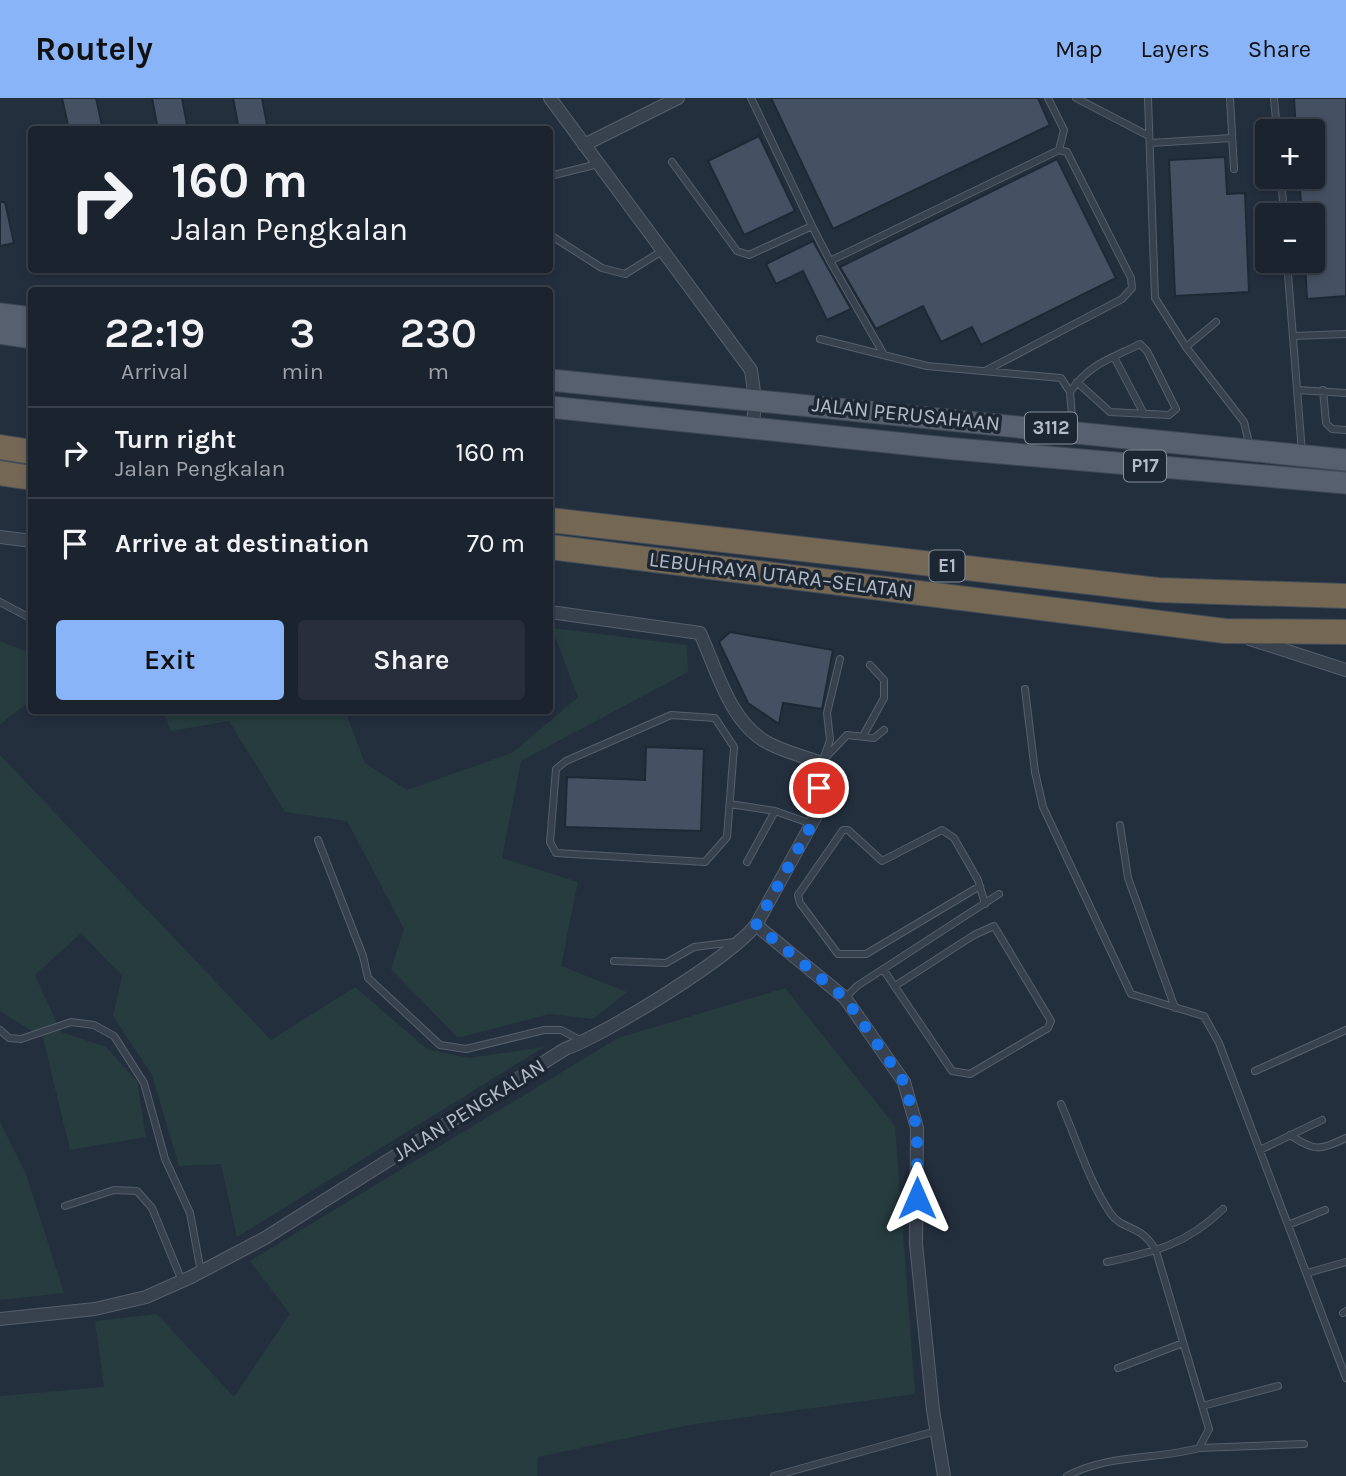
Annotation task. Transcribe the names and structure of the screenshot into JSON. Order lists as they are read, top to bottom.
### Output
{
  "streets": {
    "highway": ["E1", "LEBUHRAYA UTARA–SELATAN"],
    "main road": ["JALAN PERUSAHAAN", "3112", "P17"],
    "street": ["JALAN PENGKALAN"]
  },
  "page": {
    "header": "Routely",
    "nav": ["Map", "Layers", "Share"],
    "map_buttons": ["+", "−"],
    "turn": ["160 m", "Jalan Pengkalan"],
    "eta": [
      "22:19",
      "Arrival",
      "3",
      "min",
      "230",
      "m"
    ],
    "list": [
      {
        "name": "Turn right",
        "note": "Jalan Pengkalan",
        "value": "160 m"
      },
      {
        "name": "Arrive at destination",
        "value": "70 m"
      }
    ],
    "buttons": ["Exit", "Share"]
  }
}
